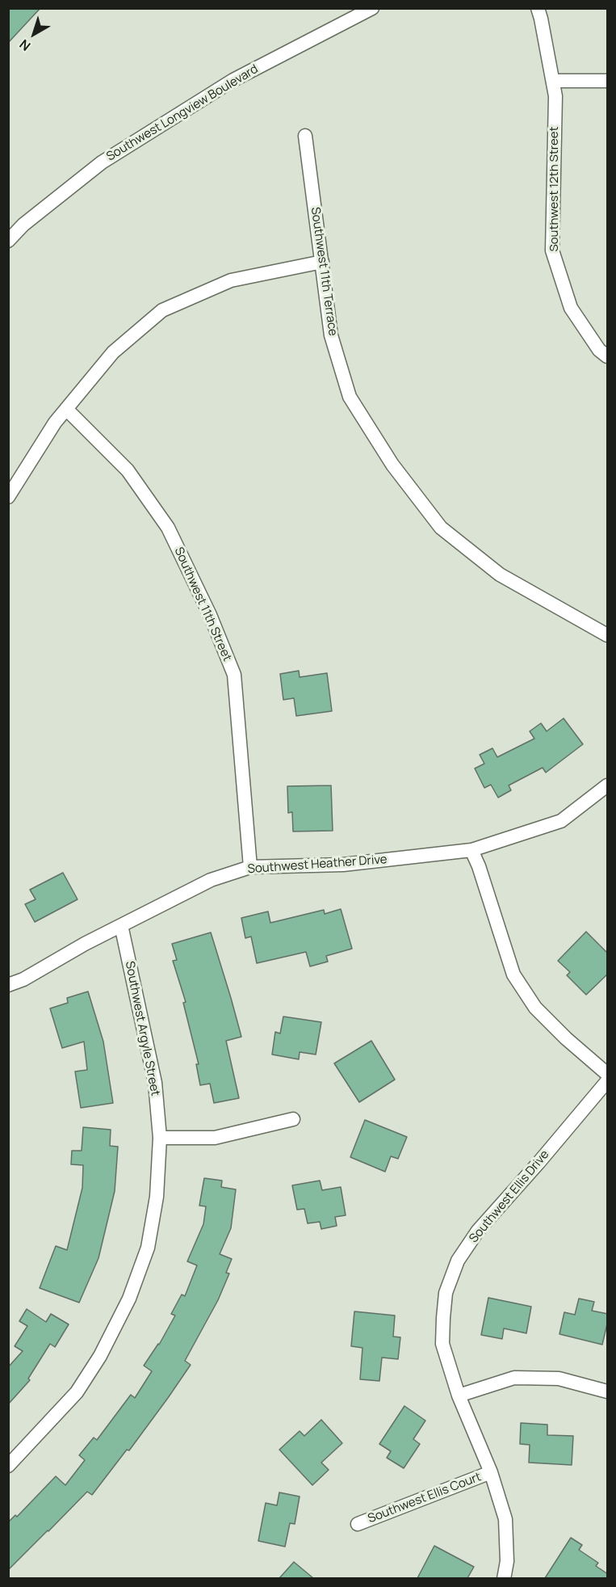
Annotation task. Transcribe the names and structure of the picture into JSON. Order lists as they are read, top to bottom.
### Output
{
  "streets": {
    "street": [
      "Southwest Longview Boulevard",
      "Southwest 12th Street",
      "Southwest 11th Terrace",
      "Southwest 11th Street",
      "Southwest Heather Drive",
      "Southwest Argyle Street",
      "Southwest Ellis Drive",
      "Southwest Ellis Court"
    ]
  },
  "crossings": [
    ["Southwest 11th Street", "Southwest Heather Drive"],
    ["Southwest Heather Drive", "Southwest Argyle Street"],
    ["Southwest Ellis Drive", "Southwest Ellis Court"]
  ],
  "north": "bottom left"
}
